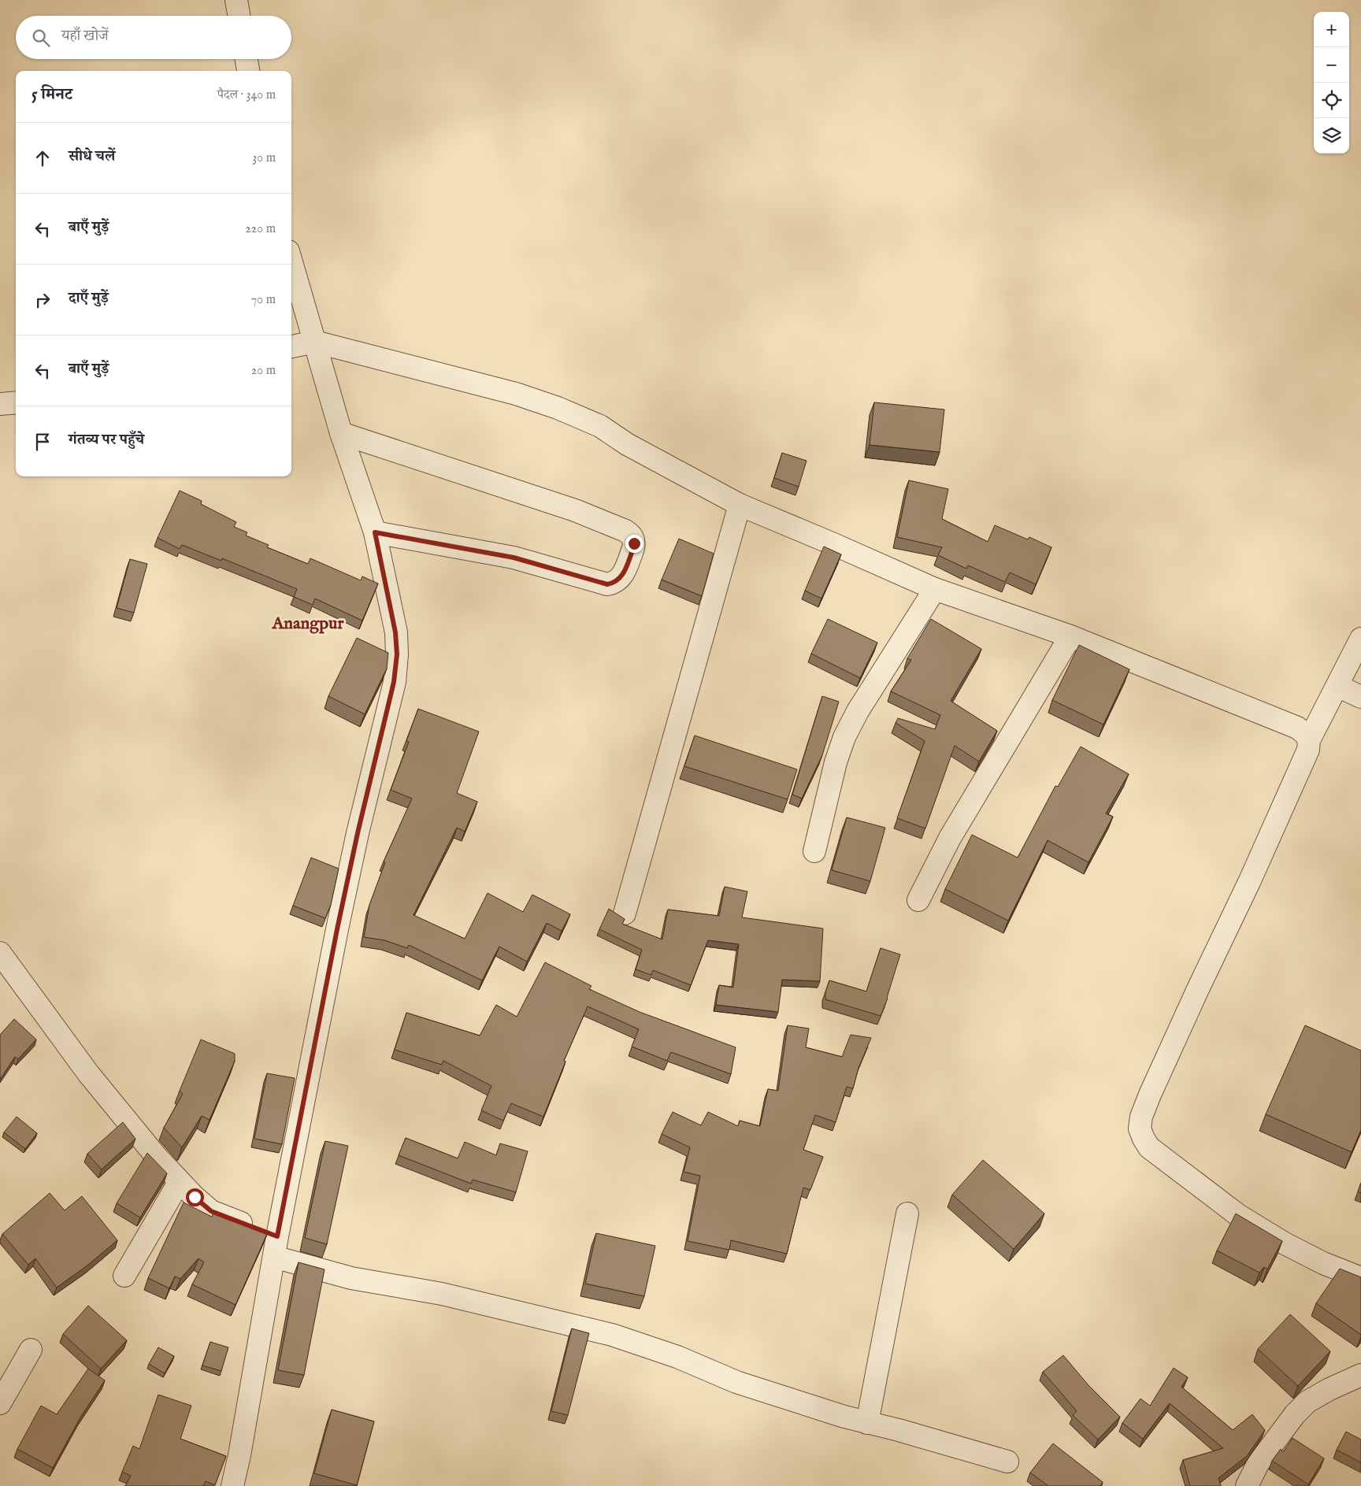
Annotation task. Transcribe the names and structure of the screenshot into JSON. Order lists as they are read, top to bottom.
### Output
{
  "districts": ["Anangpur"],
  "page": {
    "map_buttons": ["+", "−"],
    "search": "यहाँ खोजें",
    "heading": ["5 मिनट", "पैदल · 340 m"],
    "list": [
      ["सीधे चलें", "30 m"],
      ["बाएँ मुड़ें", "220 m"],
      ["दाएँ मुड़ें", "70 m"],
      ["बाएँ मुड़ें", "20 m"],
      "गंतव्य पर पहुँचे"
    ]
  }
}
